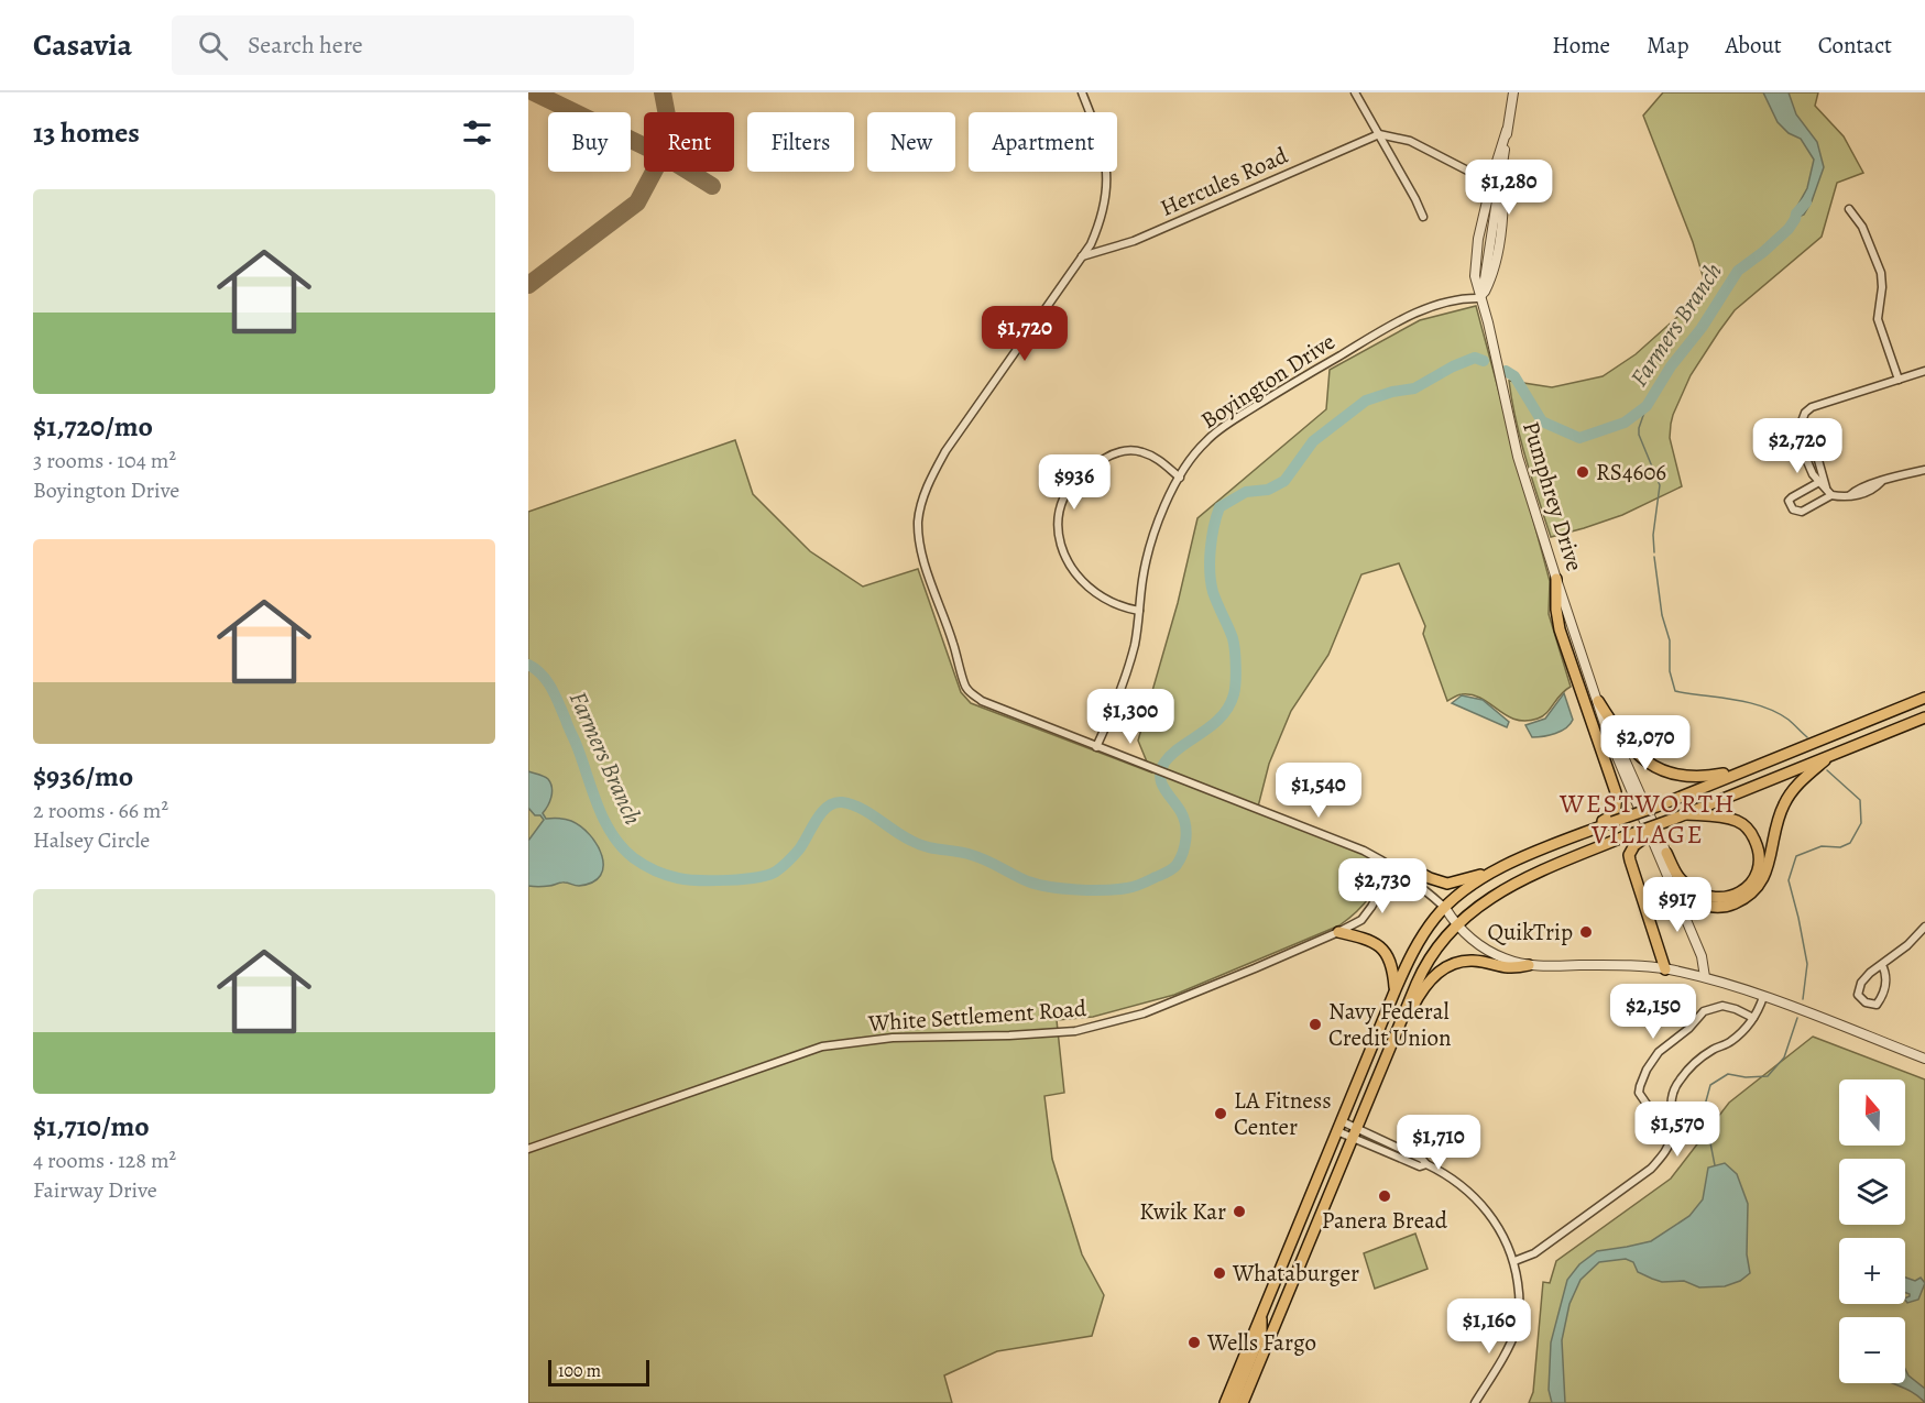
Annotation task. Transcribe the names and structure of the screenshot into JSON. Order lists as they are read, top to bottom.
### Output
{
  "streets": {
    "street": [
      "Hercules Road",
      "Boyington Drive",
      "Pumphrey Drive",
      "White Settlement Road"
    ]
  },
  "crossings": [
    ["Boyington Drive", "Pumphrey Drive"]
  ],
  "districts": ["WESTWORTH VILLAGE"],
  "water": ["Farmers Branch"],
  "places": [
    "RS4606",
    "QuikTrip",
    "Navy Federal Credit Union",
    "LA Fitness Center",
    "Panera Bread",
    "Kwik Kar",
    "Whataburger",
    "Wells Fargo"
  ],
  "scale_bar": "100 m",
  "north": "top",
  "page": {
    "header": "Casavia",
    "search": "Search here",
    "nav": [
      "Home",
      "Map",
      "About",
      "Contact"
    ],
    "heading": "13 homes",
    "chip": [
      "Buy",
      "Rent",
      "Filters",
      "New",
      "Apartment"
    ],
    "price": [
      "$1,280",
      "$1,720",
      "$2,720",
      "$936",
      "$1,300",
      "$2,070",
      "$1,540",
      "$2,730",
      "$917",
      "$2,150",
      "$1,570",
      "$1,710",
      "$1,160"
    ],
    "list": [
      {
        "name": "$1,720/mo",
        "note": "3 rooms · 104 m² · Boyington Drive"
      },
      {
        "name": "$936/mo",
        "note": "2 rooms · 66 m² · Halsey Circle"
      },
      {
        "name": "$1,710/mo",
        "note": "4 rooms · 128 m² · Fairway Drive"
      }
    ],
    "map_buttons": ["+", "−"],
    "scale": "100 m"
  }
}
